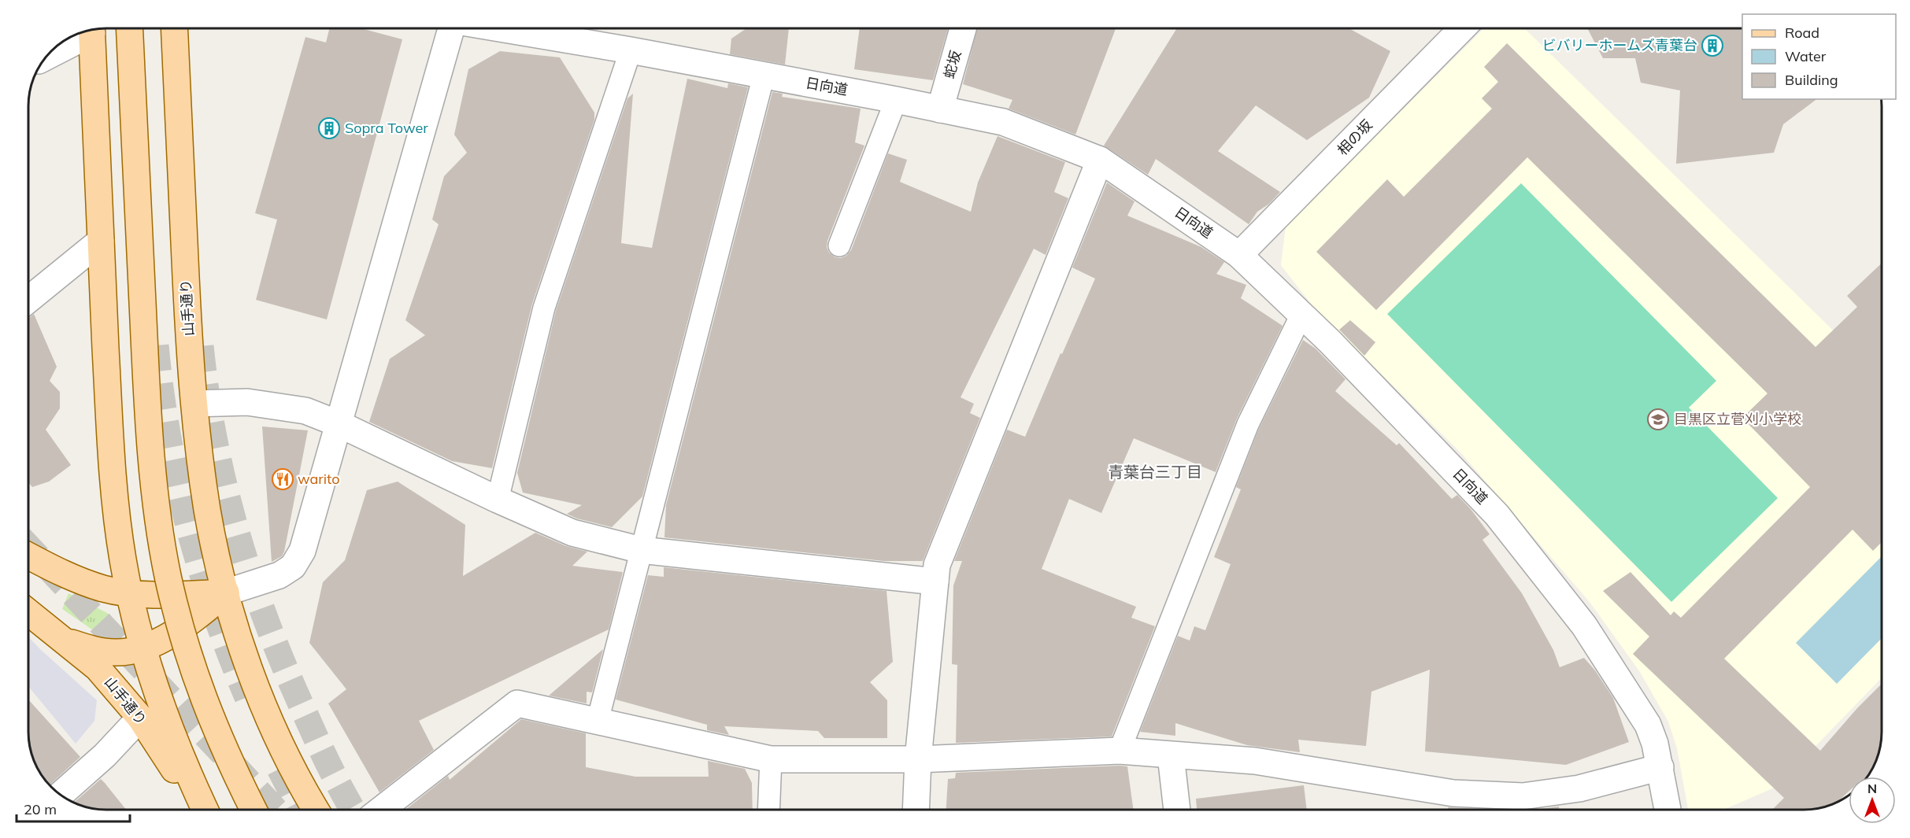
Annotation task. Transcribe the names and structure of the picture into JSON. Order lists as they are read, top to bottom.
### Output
{
  "streets": {
    "main road": ["山手通り"],
    "street": ["蛇坂", "日向道", "相の坂"]
  },
  "crossings": [
    ["蛇坂", "日向道"],
    ["日向道", "相の坂"]
  ],
  "districts": ["青葉台三丁目"],
  "places": {
    "building": ["ビバリーホームズ青葉台", "Sopra Tower"],
    "school or university": ["目黒区立菅刈小学校"],
    "restaurant": ["warito"]
  },
  "legend": ["Road", "Water", "Building"],
  "scale_bar": "20 m",
  "north": "top"
}
